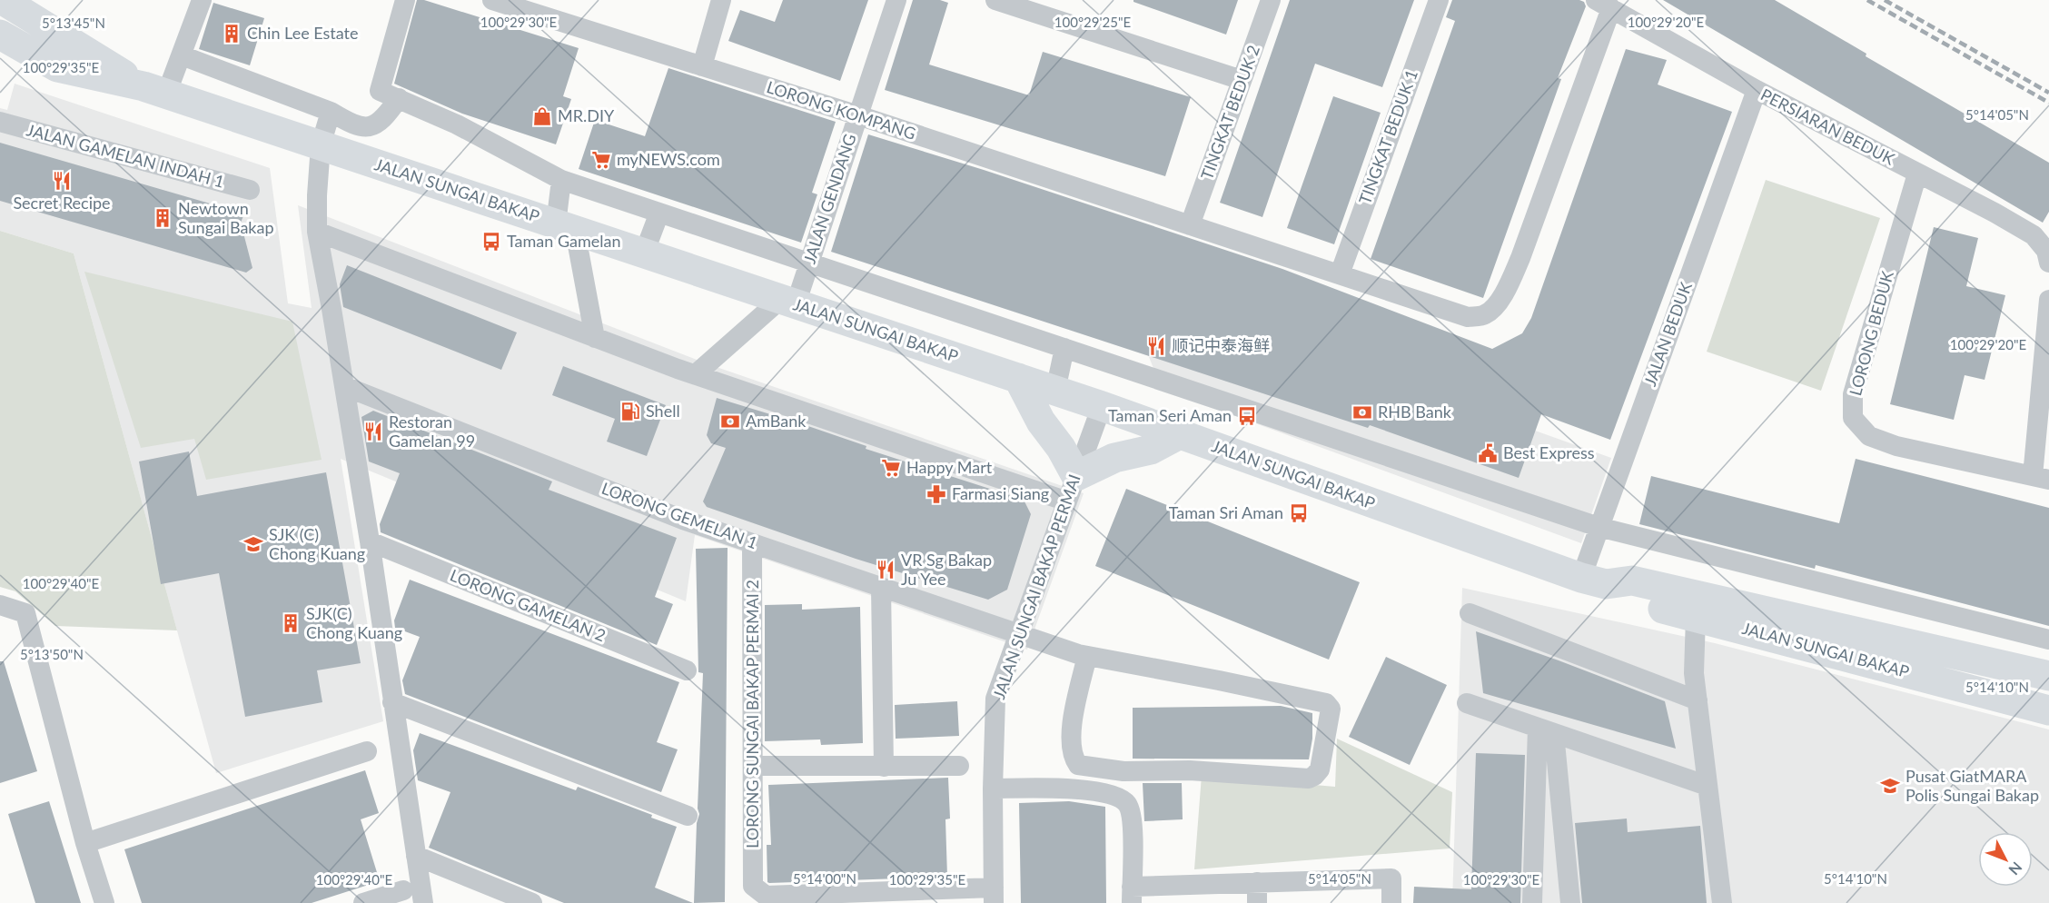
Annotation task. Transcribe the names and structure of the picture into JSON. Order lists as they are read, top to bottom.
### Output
{
  "streets": {
    "highway": ["JALAN SUNGAI BAKAP"],
    "street": [
      "LORONG KOMPANG",
      "TINGKAT BEDUK 2",
      "PERSIARAN BEDUK",
      "TINGKAT BEDUK 1",
      "JALAN GAMELAN INDAH 1",
      "JALAN GENDANG",
      "LORONG BEDUK",
      "JALAN BEDUK",
      "LORONG GEMELAN 1",
      "JALAN SUNGAI BAKAP PERMAI",
      "LORONG GAMELAN 2",
      "LORONG SUNGAI BAKAP PERMAI 2"
    ]
  },
  "crossings": [
    ["LORONG KOMPANG", "TINGKAT BEDUK 2"],
    ["LORONG KOMPANG", "PERSIARAN BEDUK"],
    ["LORONG KOMPANG", "TINGKAT BEDUK 1"],
    ["LORONG KOMPANG", "JALAN GENDANG"],
    ["PERSIARAN BEDUK", "LORONG BEDUK"],
    ["PERSIARAN BEDUK", "JALAN BEDUK"],
    ["JALAN SUNGAI BAKAP", "JALAN GENDANG"],
    ["JALAN SUNGAI BAKAP", "JALAN BEDUK"],
    ["JALAN SUNGAI BAKAP", "JALAN SUNGAI BAKAP PERMAI"],
    ["LORONG GEMELAN 1", "JALAN SUNGAI BAKAP PERMAI"],
    ["LORONG GEMELAN 1", "LORONG SUNGAI BAKAP PERMAI 2"],
    ["JALAN SUNGAI BAKAP PERMAI", "LORONG SUNGAI BAKAP PERMAI 2"]
  ],
  "places": {
    "building": ["Chin Lee Estate", "Newtown Sungai Bakap", "SJK(C) Chong Kuang"],
    "shop": ["MR.DIY"],
    "supermarket": ["myNEWS.com", "Happy Mart"],
    "restaurant": [
      "Secret Recipe",
      "顺记中泰海鲜",
      "Restoran Gamelan 99",
      "VR Sg Bakap Ju Yee"
    ],
    "bus stop": ["Taman Gamelan", "Taman Seri Aman", "Taman Sri Aman"],
    "fuel station": ["Shell"],
    "bank": ["RHB Bank", "AmBank"],
    "public building": ["Best Express"],
    "pharmacy": ["Farmasi Siang"],
    "school or university": ["SJK (C) Chong Kuang", "Pusat GiatMARA Polis Sungai Bakap"]
  },
  "north": "bottom right",
  "coordinates": [
    "100°29'30\"E",
    "100°29'25\"E",
    "100°29'20\"E",
    "5°13'45\"N",
    "100°29'35\"E",
    "5°14'05\"N",
    "100°29'40\"E",
    "5°13'50\"N",
    "5°14'10\"N",
    "5°14'00\"N"
  ]
}
